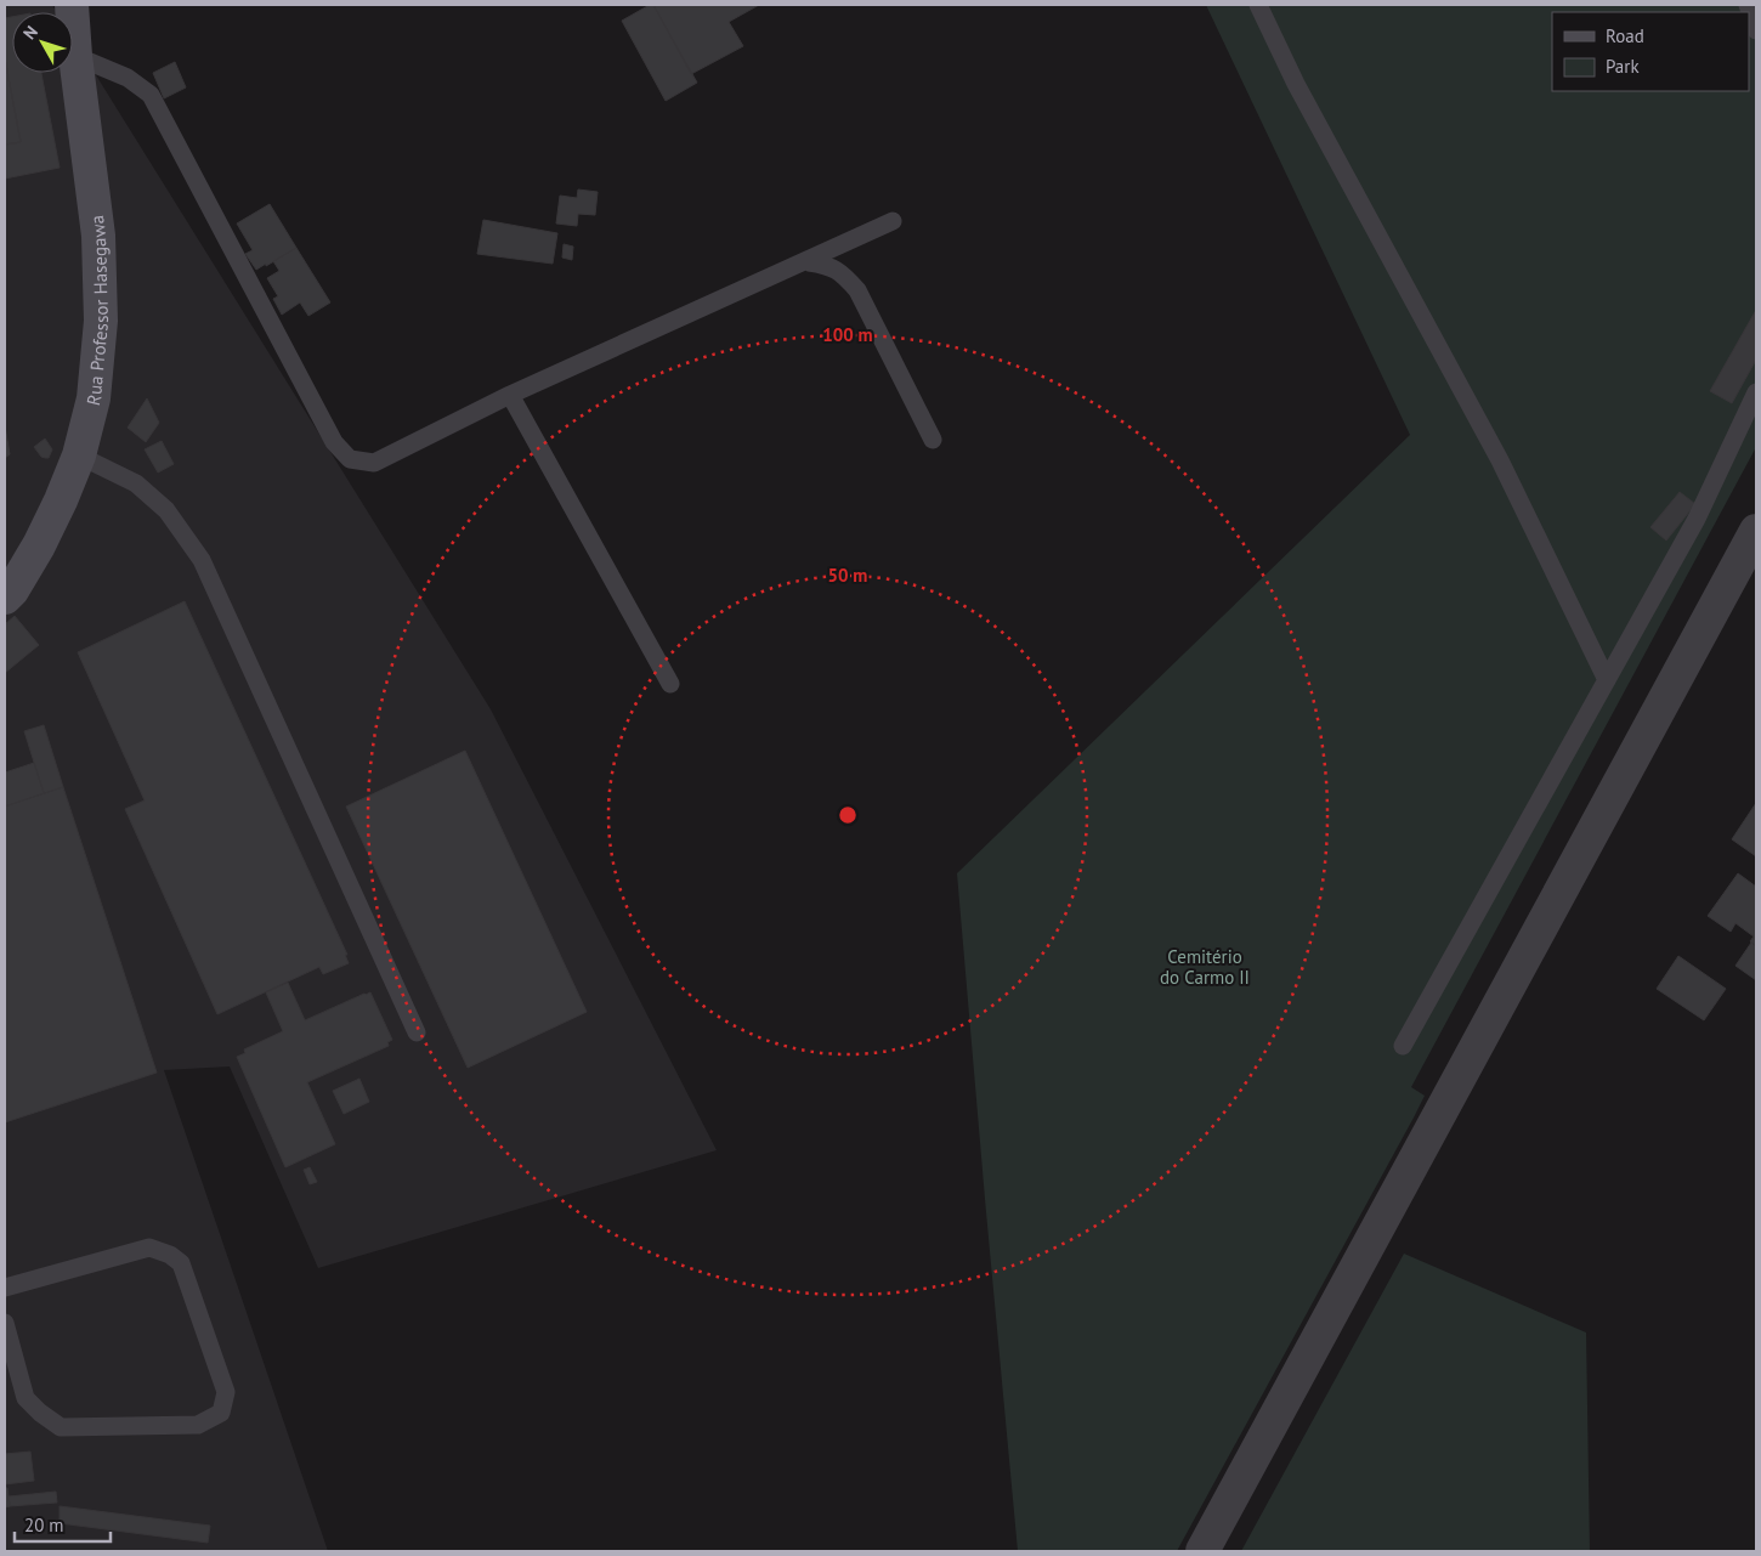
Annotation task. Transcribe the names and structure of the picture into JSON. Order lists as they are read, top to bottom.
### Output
{
  "streets": {
    "main road": ["Rua Professor Hasegawa"]
  },
  "parks": ["Cemitério do Carmo II"],
  "legend": ["Road", "Park"],
  "scale_bar": "20 m",
  "north": "top left",
  "rings": ["100 m", "50 m"]
}
